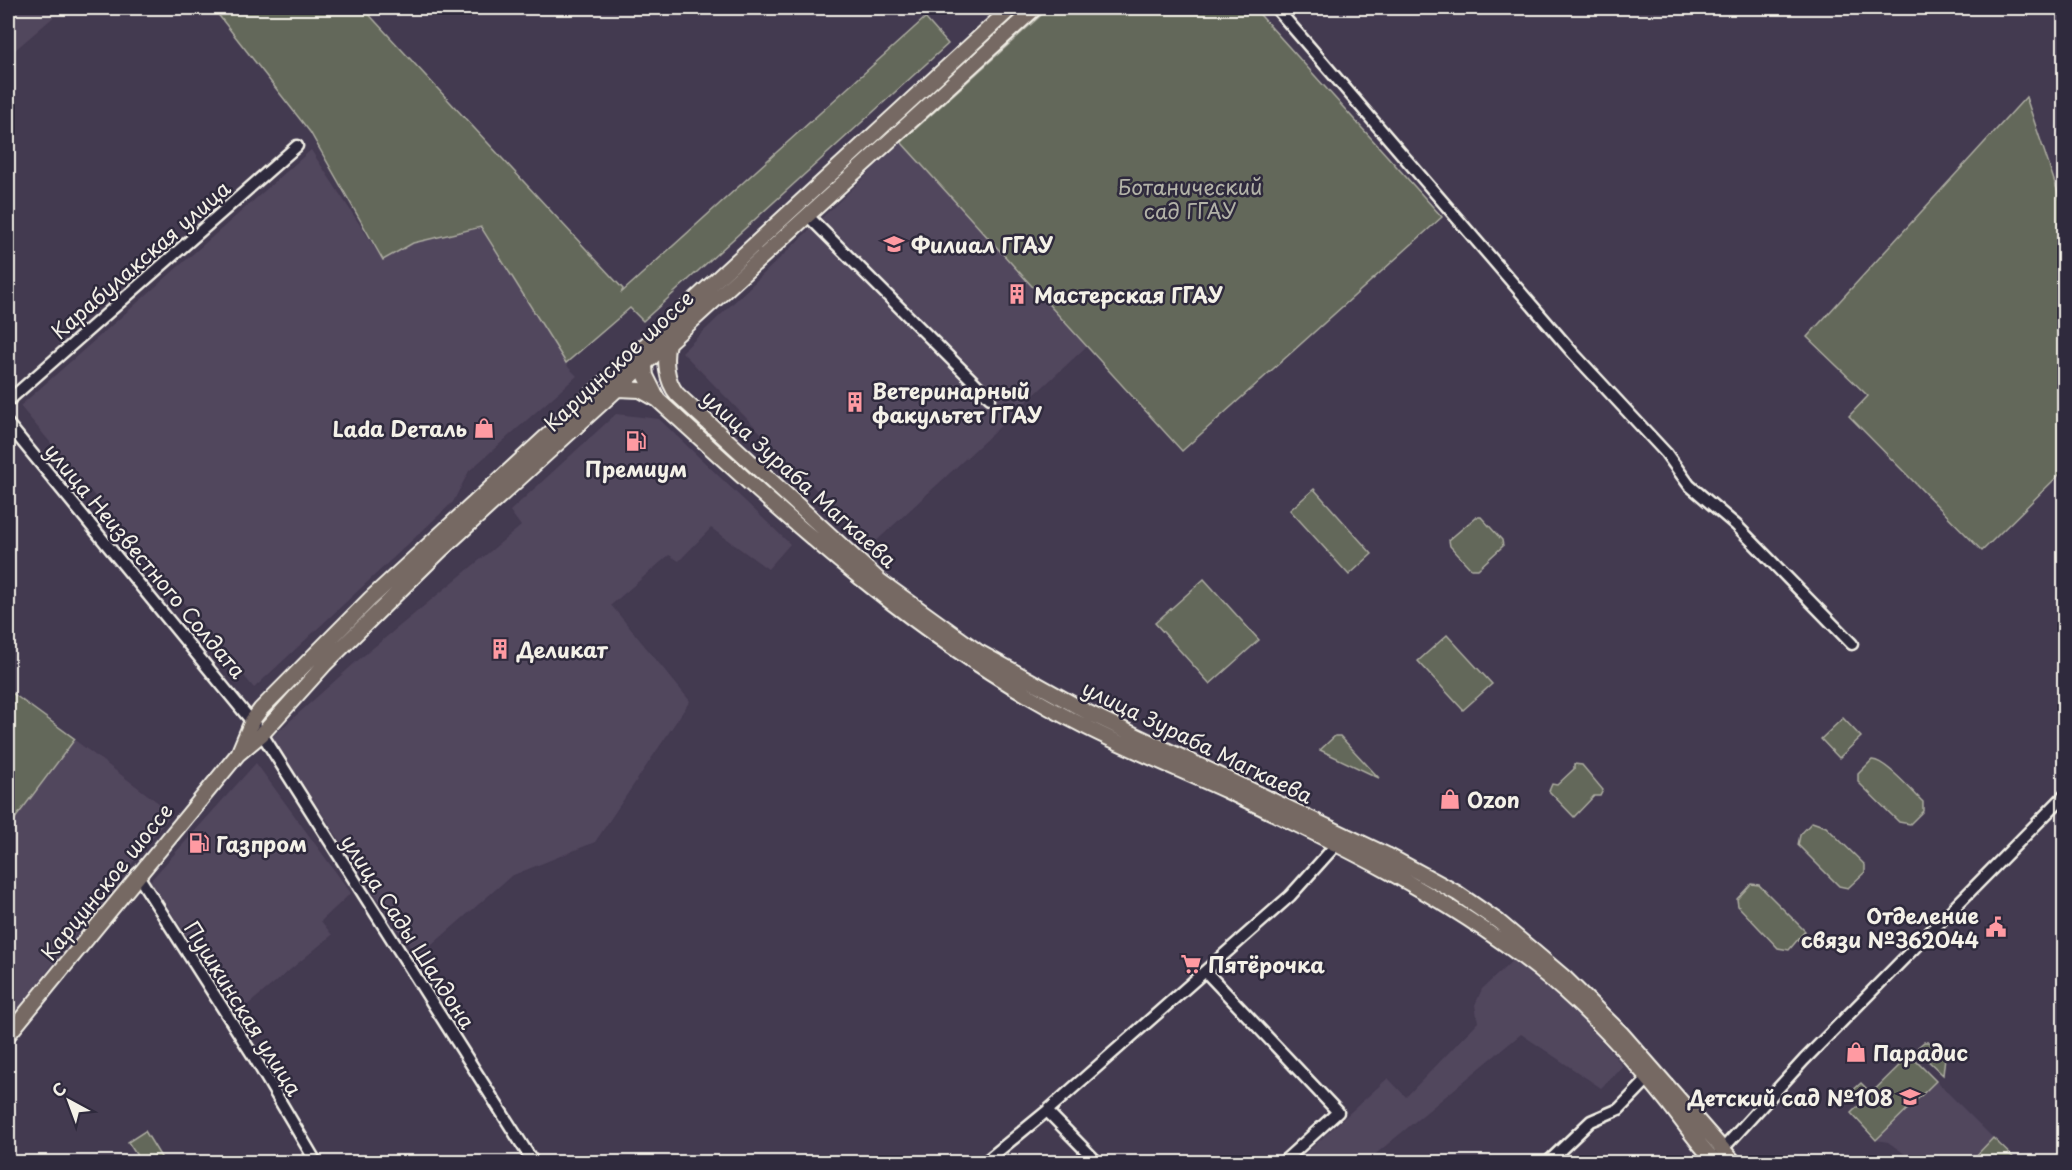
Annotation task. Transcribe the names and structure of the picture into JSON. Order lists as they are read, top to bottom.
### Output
{
  "streets": {
    "main road": ["Карцинское шоссе", "улица Зураба Магкаева"],
    "street": [
      "Карабулакская улица",
      "улица Неизвестного Солдата",
      "улица Сады Шалдона",
      "Пушкинская улица"
    ]
  },
  "crossings": [
    ["Карцинское шоссе", "улица Зураба Магкаева"],
    ["Карцинское шоссе", "улица Неизвестного Солдата"],
    ["Карцинское шоссе", "улица Сады Шалдона"],
    ["Карцинское шоссе", "Пушкинская улица"],
    ["улица Неизвестного Солдата", "улица Сады Шалдона"]
  ],
  "parks": ["Ботанический сад ГГАУ"],
  "places": {
    "school or university": ["Филиал ГГАУ", "Детский сад №108"],
    "building": ["Мастерская ГГАУ", "Ветеринарный факультет ГГАУ", "Деликат"],
    "shop": ["Lada Dеталь", "Ozon", "Парадис"],
    "fuel station": ["Премиум", "Газпром"],
    "public building": ["Отделение связи №362044"],
    "supermarket": ["Пятёрочка"]
  },
  "north": "top left"
}
